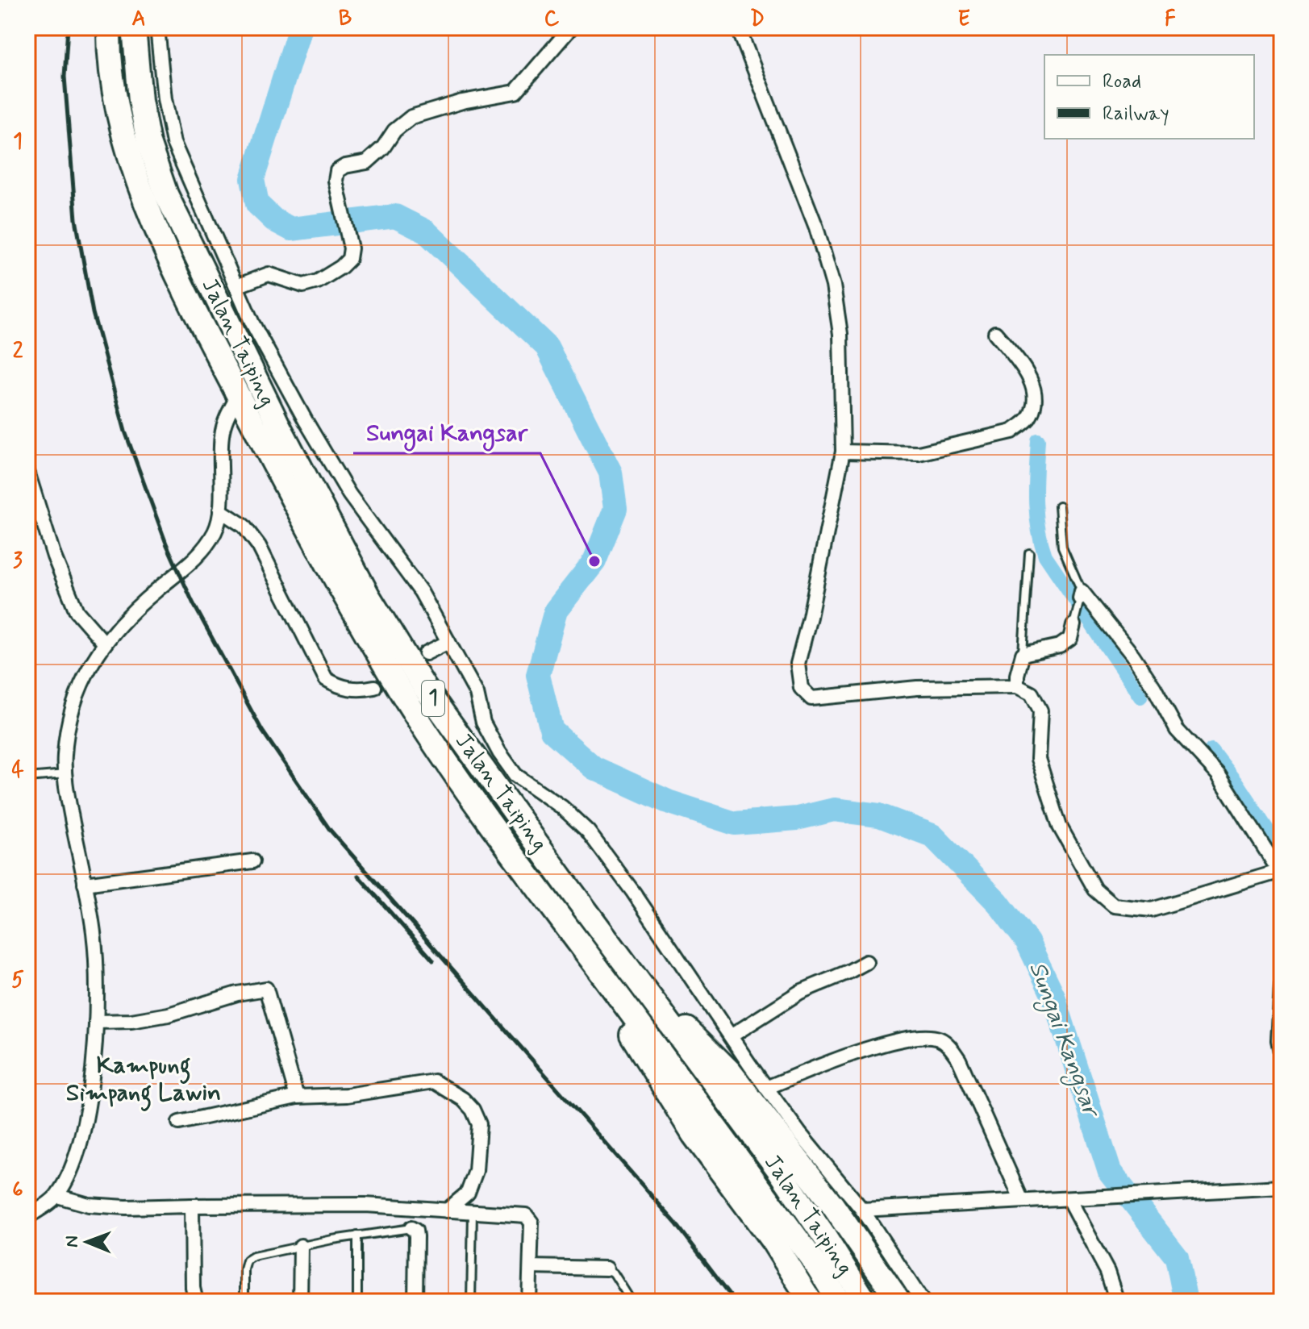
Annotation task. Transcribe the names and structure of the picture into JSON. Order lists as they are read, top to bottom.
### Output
{
  "streets": {
    "highway": ["Jalan Taiping", "1"]
  },
  "districts": ["Kampung Simpang Lawin"],
  "water": ["Sungai Kangsar"],
  "places": ["Sungai Kangsar"],
  "legend": ["Road", "Railway"],
  "north": "left",
  "grid": {
    "columns": [
      "A",
      "B",
      "C",
      "D",
      "E",
      "F"
    ],
    "rows": [
      "1",
      "2",
      "3",
      "4",
      "5",
      "6"
    ]
  }
}
